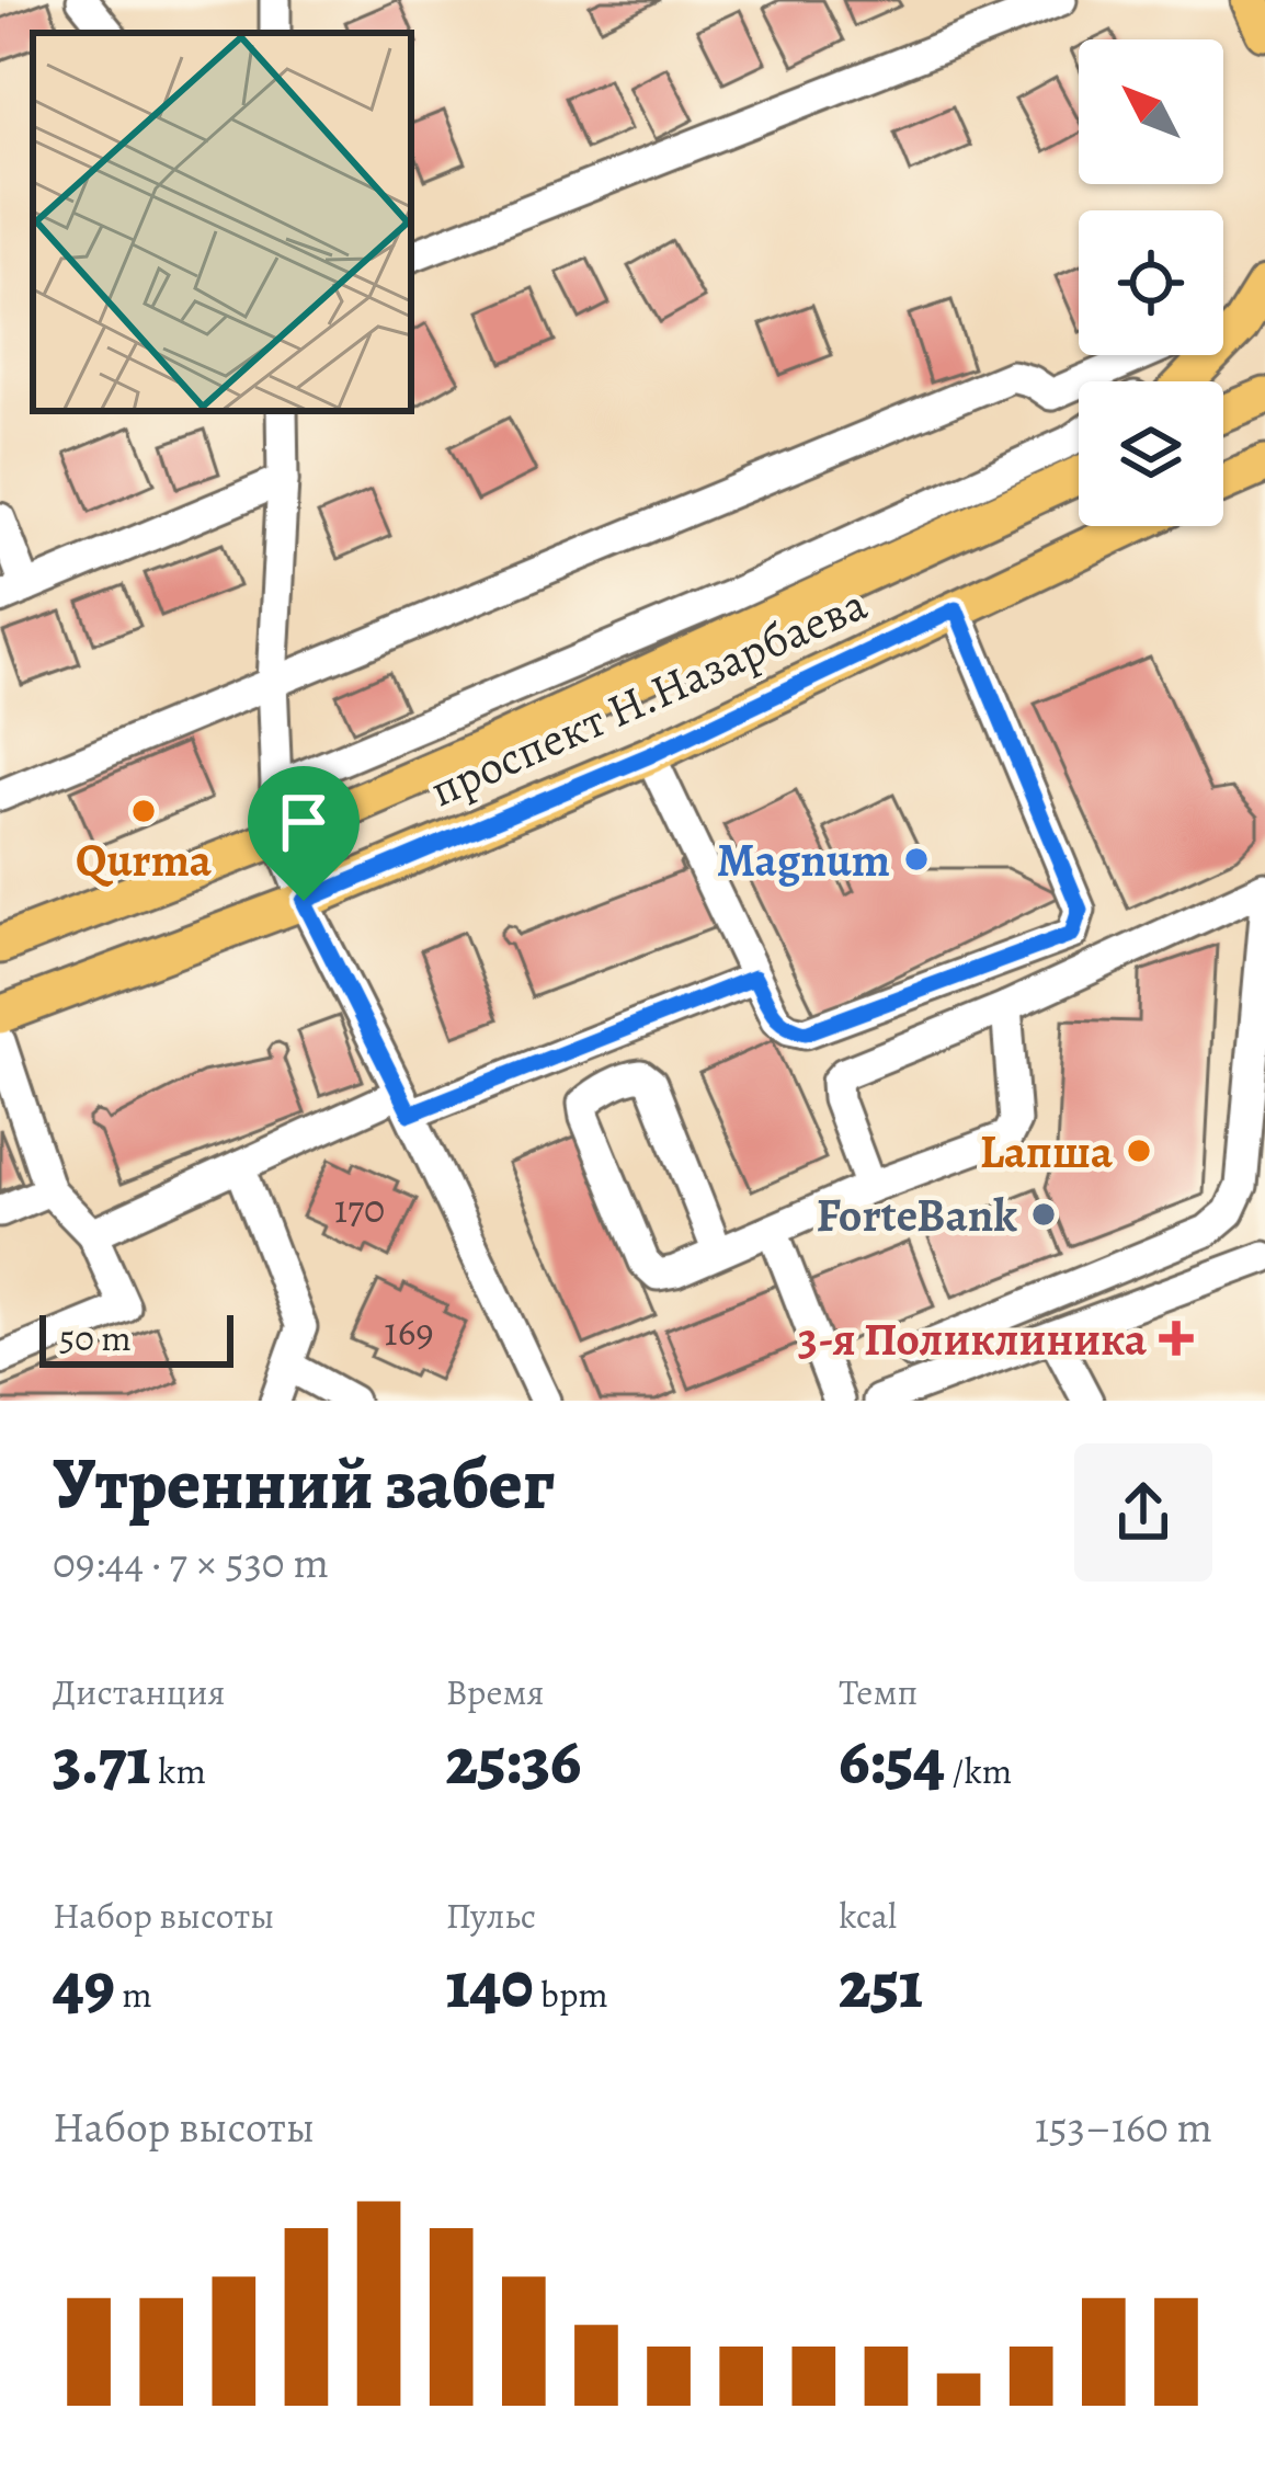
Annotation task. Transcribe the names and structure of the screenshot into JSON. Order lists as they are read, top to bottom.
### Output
{
  "streets": {
    "main road": ["проспект Н.Назарбаева"]
  },
  "places": {
    "other": [
      "Qurma",
      "Magnum",
      "Lапша",
      "ForteBank"
    ],
    "health": ["3-я Поликлиника"]
  },
  "house_numbers": ["170", "169"],
  "scale_bar": "50 m",
  "north": "top left",
  "page": {
    "scale": "50 m",
    "heading": ["Утренний забег", "09:44 · 7 × 530 m"],
    "stats": [
      ["Дистанция", "3.71 km"],
      ["Время", "25:36"],
      ["Темп", "6:54 /km"],
      ["Набор высоты", "49 m"],
      ["Пульс", "140 bpm"],
      ["kcal", "251"]
    ],
    "chart": ["Набор высоты", "153–160 m"]
  }
}
